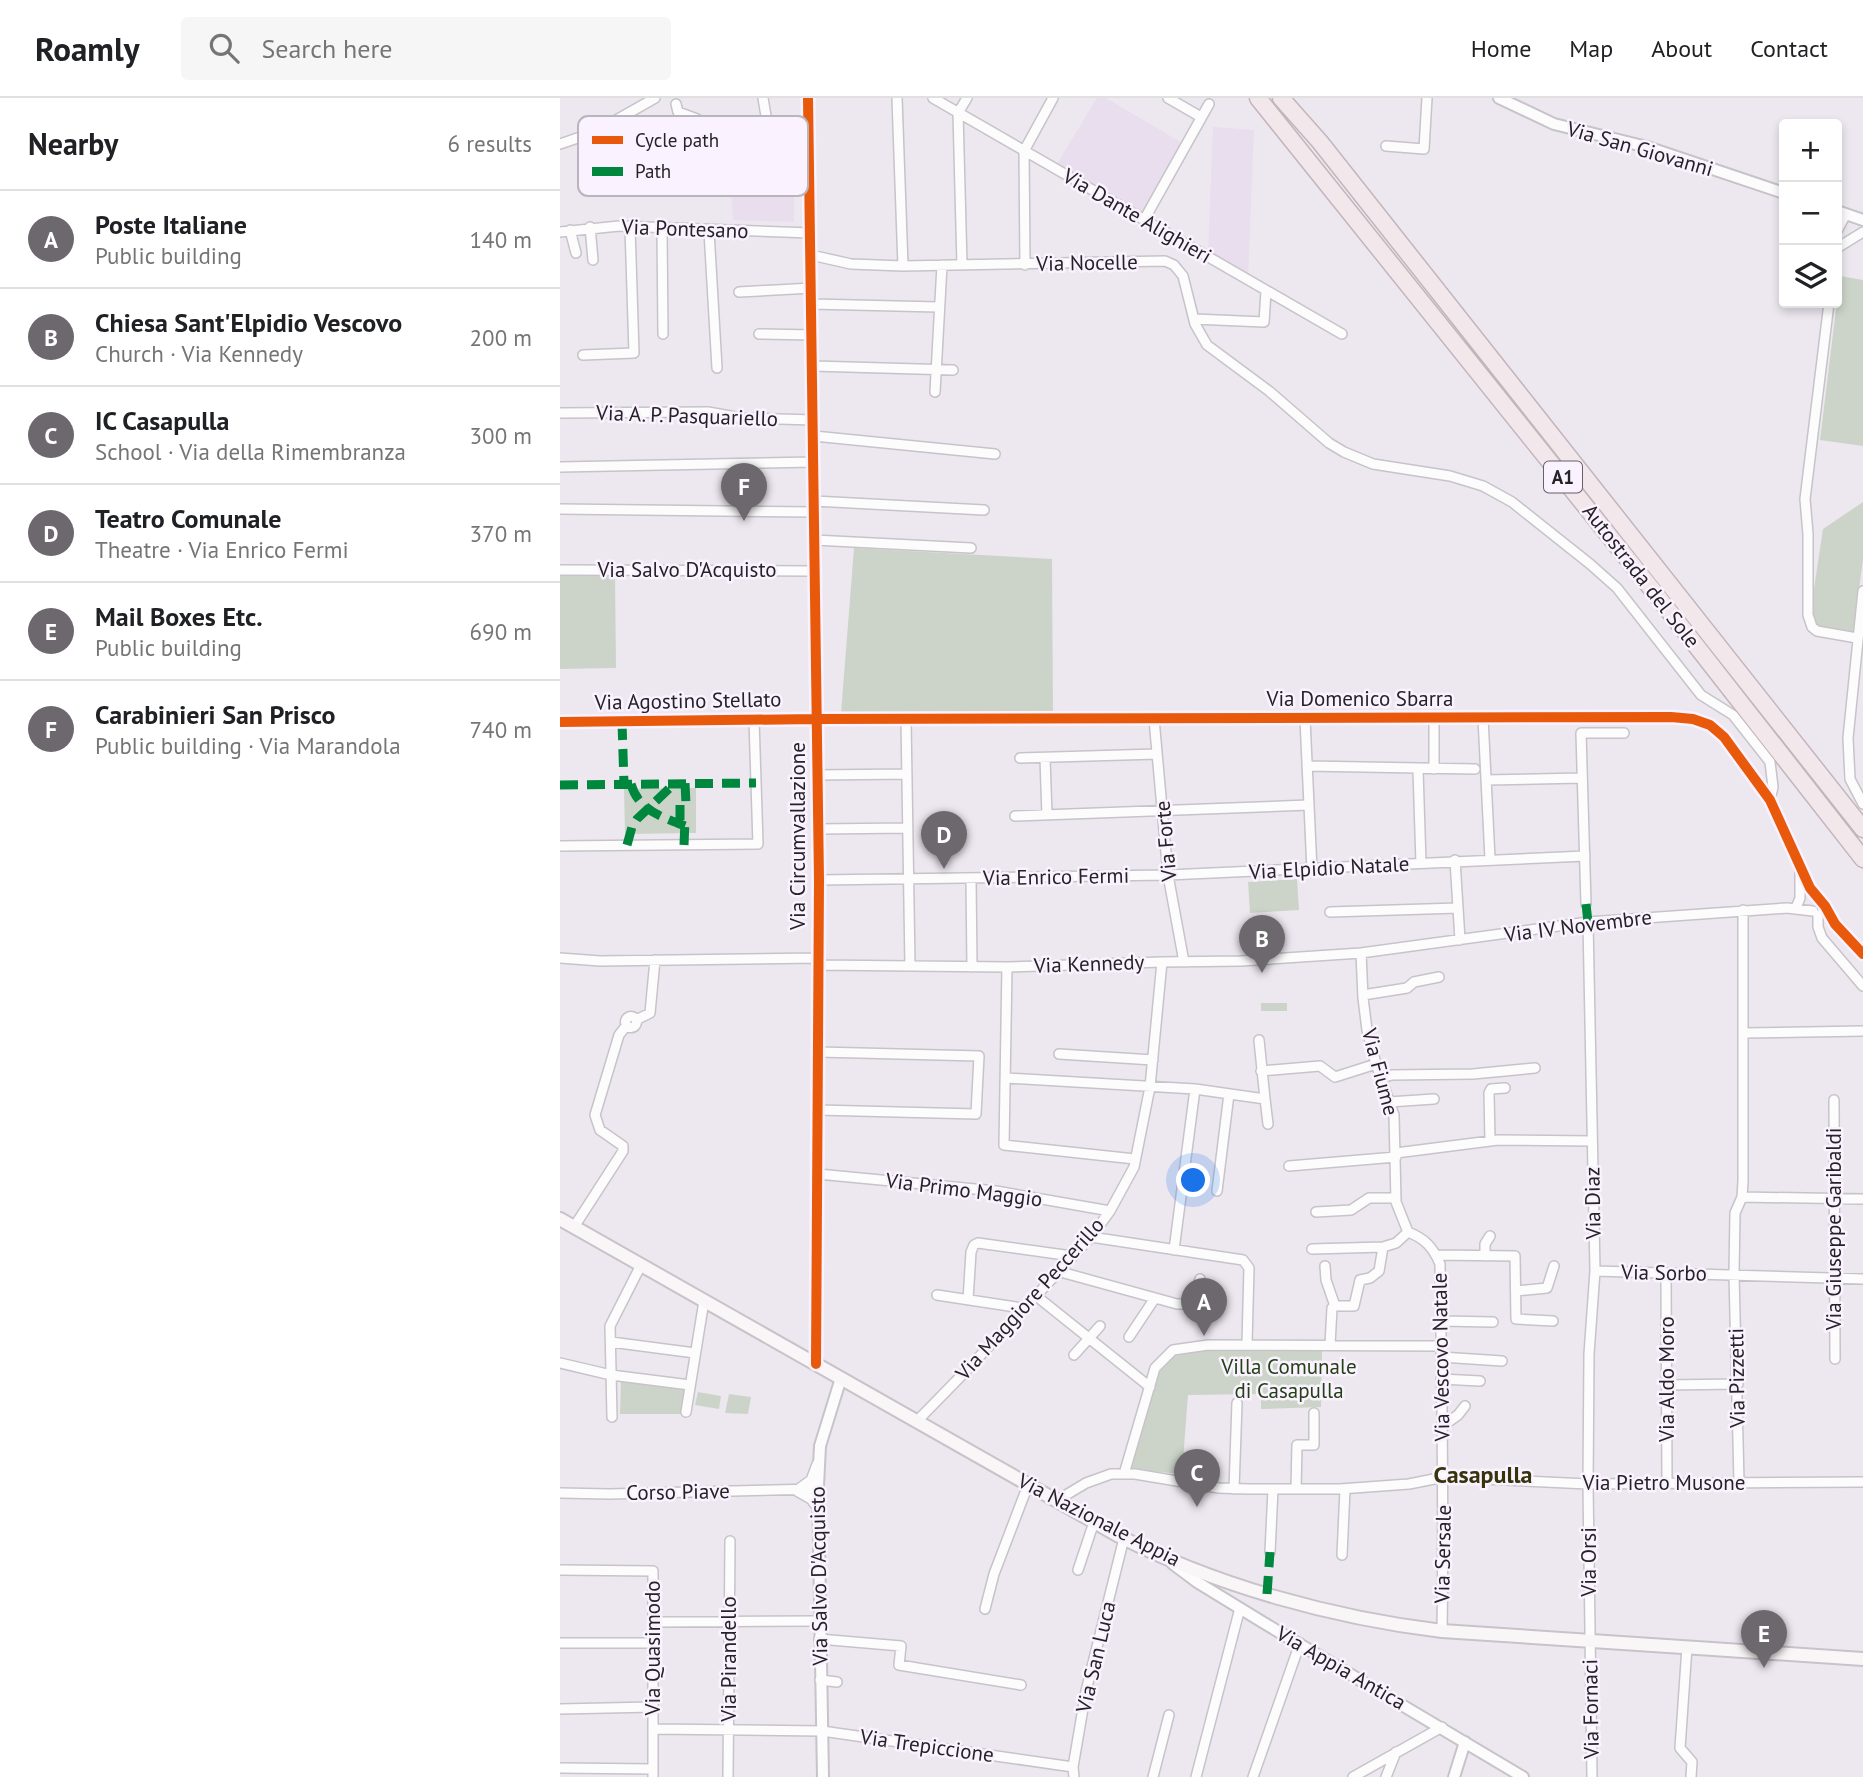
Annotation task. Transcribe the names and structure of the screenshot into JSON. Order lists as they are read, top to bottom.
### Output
{
  "streets": {
    "highway": ["A1", "Autostrada del Sole"],
    "main road": ["Via Nazionale Appia"],
    "street": [
      "Via San Giovanni",
      "Via Dante Alighieri",
      "Via Pontesano",
      "Via Nocelle",
      "Via A. P. Pasquariello",
      "Via Salvo D'Acquisto",
      "Via Domenico Sbarra",
      "Via Agostino Stellato",
      "Via Circumvallazione",
      "Via Forte",
      "Via Elpidio Natale",
      "Via Enrico Fermi",
      "Via IV Novembre",
      "Via Kennedy",
      "Via Fiume",
      "Via Primo Maggio",
      "Via Diaz",
      "Via Giuseppe Garibaldi",
      "Via Sorbo",
      "Via Maggiore Peccerillo",
      "Via Vescovo Natale",
      "Via Pizzetti",
      "Via Aldo Moro",
      "Via Pietro Musone",
      "Corso Piave",
      "Via Sersale",
      "Via Orsi",
      "Via Quasimodo",
      "Via San Luca",
      "Via Pirandello",
      "Via Appia Antica",
      "Via Fornaci",
      "Via Trepiccione"
    ]
  },
  "crossings": [
    ["Via Pontesano", "Via Circumvallazione"],
    ["Via Nocelle", "Via Domenico Sbarra"],
    ["Via Nocelle", "Via Circumvallazione"],
    ["Via A. P. Pasquariello", "Via Circumvallazione"],
    ["Via Salvo D'Acquisto", "Via Circumvallazione"],
    ["Via Salvo D'Acquisto", "Corso Piave"],
    ["Via Salvo D'Acquisto", "Via Nazionale Appia"],
    ["Via Salvo D'Acquisto", "Via Trepiccione"],
    ["Via Domenico Sbarra", "Via Agostino Stellato"],
    ["Via Domenico Sbarra", "Via Circumvallazione"],
    ["Via Domenico Sbarra", "Via Forte"],
    ["Via Domenico Sbarra", "Via IV Novembre"],
    ["Via Agostino Stellato", "Via Circumvallazione"],
    ["Via Circumvallazione", "Via Enrico Fermi"],
    ["Via Circumvallazione", "Via Kennedy"],
    ["Via Circumvallazione", "Via Primo Maggio"],
    ["Via Circumvallazione", "Via Nazionale Appia"],
    ["Via Forte", "Via Elpidio Natale"],
    ["Via Forte", "Via Enrico Fermi"],
    ["Via Forte", "Via Kennedy"],
    ["Via Elpidio Natale", "Via Enrico Fermi"],
    ["Via IV Novembre", "Via Kennedy"],
    ["Via IV Novembre", "Via Fiume"],
    ["Via IV Novembre", "Via Diaz"],
    ["Via IV Novembre", "Via Pizzetti"],
    ["Via Kennedy", "Via Fiume"],
    ["Via Kennedy", "Via Maggiore Peccerillo"],
    ["Via Fiume", "Via Vescovo Natale"],
    ["Via Primo Maggio", "Via Maggiore Peccerillo"],
    ["Via Diaz", "Via Sorbo"],
    ["Via Diaz", "Via Pietro Musone"],
    ["Via Diaz", "Via Orsi"],
    ["Via Giuseppe Garibaldi", "Via Sorbo"],
    ["Via Sorbo", "Via Pizzetti"],
    ["Via Sorbo", "Via Aldo Moro"],
    ["Via Maggiore Peccerillo", "Via Nazionale Appia"],
    ["Via Vescovo Natale", "Via Pietro Musone"],
    ["Via Vescovo Natale", "Via Sersale"],
    ["Via Pizzetti", "Via Pietro Musone"],
    ["Via Aldo Moro", "Via Pietro Musone"],
    ["Via Pietro Musone", "Via Sersale"],
    ["Via Pietro Musone", "Via Orsi"],
    ["Via Nazionale Appia", "Via Sersale"],
    ["Via Nazionale Appia", "Via Orsi"],
    ["Via Nazionale Appia", "Via San Luca"],
    ["Via Nazionale Appia", "Via Appia Antica"],
    ["Via Nazionale Appia", "Via Fornaci"],
    ["Via Orsi", "Via Fornaci"],
    ["Via Quasimodo", "Via Trepiccione"],
    ["Via San Luca", "Via Trepiccione"],
    ["Via Pirandello", "Via Trepiccione"]
  ],
  "districts": ["Casapulla"],
  "parks": ["Villa Comunale di Casapulla"],
  "legend": ["Cycle path", "Path"],
  "page": {
    "header": "Roamly",
    "search": "Search here",
    "nav": [
      "Home",
      "Map",
      "About",
      "Contact"
    ],
    "heading": ["Nearby", "6 results"],
    "map_buttons": ["+", "−"],
    "list": [
      {
        "mark": "A",
        "name": "Poste Italiane",
        "note": "Public building",
        "value": "140 m"
      },
      {
        "mark": "B",
        "name": "Chiesa Sant'Elpidio Vescovo",
        "note": "Church · Via Kennedy",
        "value": "200 m"
      },
      {
        "mark": "C",
        "name": "IC Casapulla",
        "note": "School · Via della Rimembranza",
        "value": "300 m"
      },
      {
        "mark": "D",
        "name": "Teatro Comunale",
        "note": "Theatre · Via Enrico Fermi",
        "value": "370 m"
      },
      {
        "mark": "E",
        "name": "Mail Boxes Etc.",
        "note": "Public building",
        "value": "690 m"
      },
      {
        "mark": "F",
        "name": "Carabinieri San Prisco",
        "note": "Public building · Via Marandola",
        "value": "740 m"
      }
    ],
    "pins": [
      "F",
      "D",
      "B",
      "A",
      "C",
      "E"
    ]
  }
}
